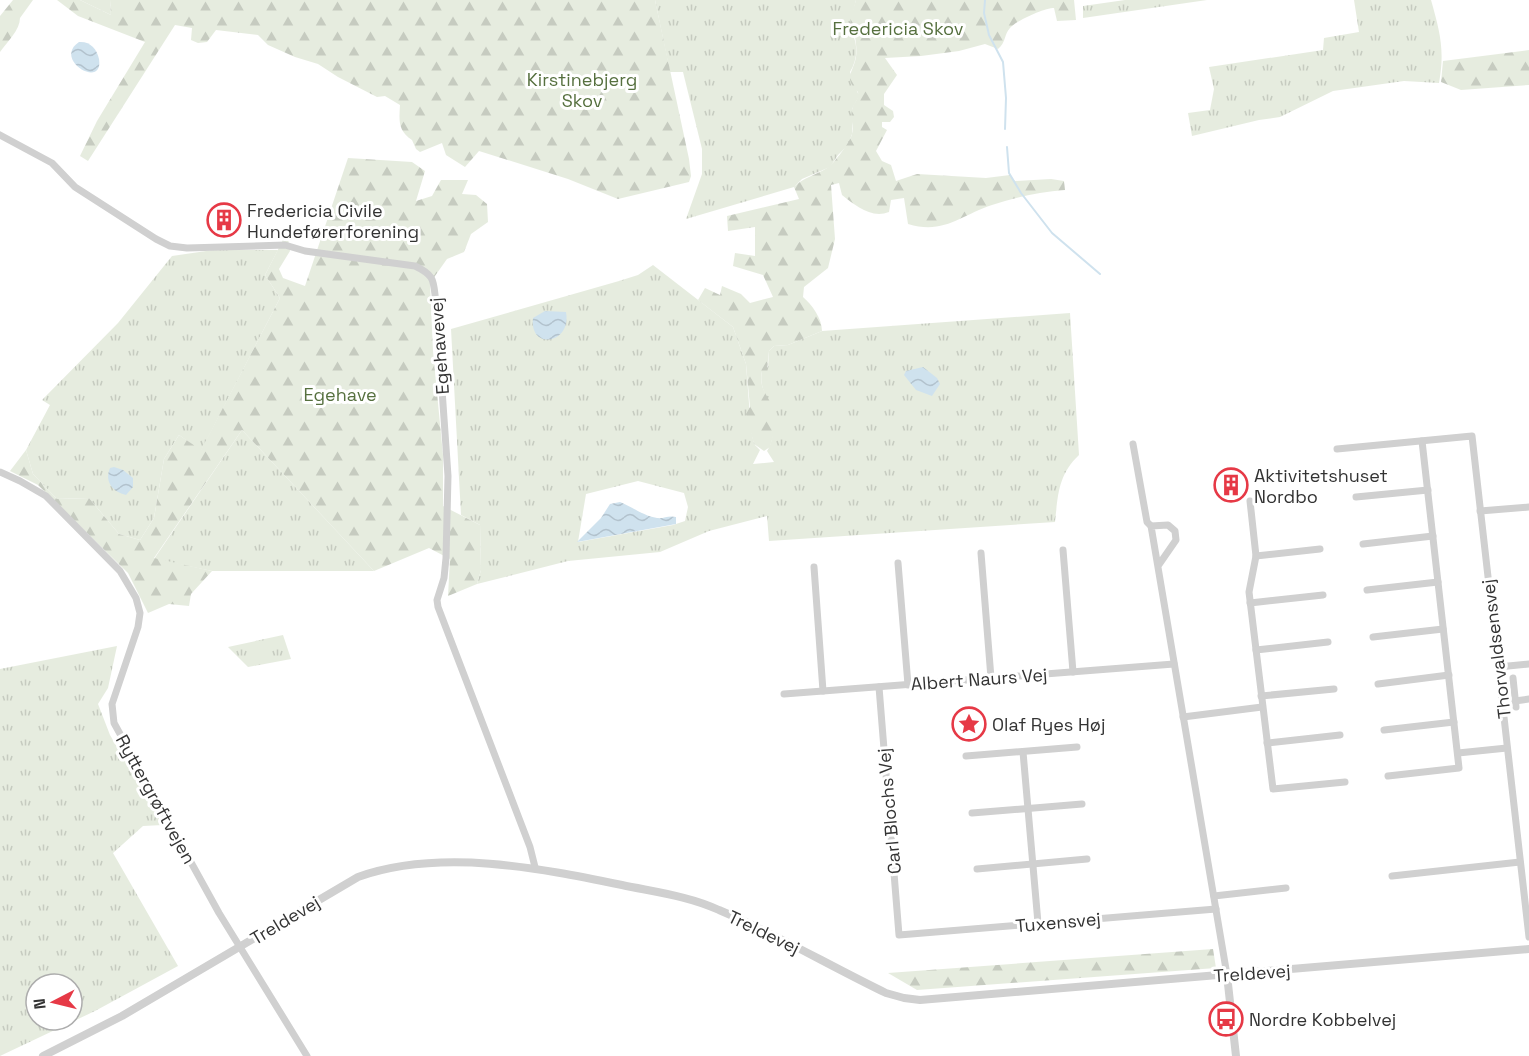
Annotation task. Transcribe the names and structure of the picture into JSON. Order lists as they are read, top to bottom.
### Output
{
  "streets": {
    "street": [
      "Egehavevej",
      "Thorvaldsensvej",
      "Albert Naurs Vej",
      "Ryttergrøftvejen",
      "Carl Blochs Vej",
      "Treldevej",
      "Tuxensvej"
    ]
  },
  "crossings": [
    ["Egehavevej", "Treldevej"],
    ["Albert Naurs Vej", "Carl Blochs Vej"],
    ["Ryttergrøftvejen", "Treldevej"],
    ["Carl Blochs Vej", "Tuxensvej"]
  ],
  "parks": ["Fredericia Skov", "Kirstinebjerg Skov", "Egehave"],
  "places": {
    "building": ["Fredericia Civile Hundeførerforening", "Aktivitetshuset Nordbo"],
    "place": ["Olaf Ryes Høj"],
    "bus stop": ["Nordre Kobbelvej"]
  },
  "north": "left"
}
